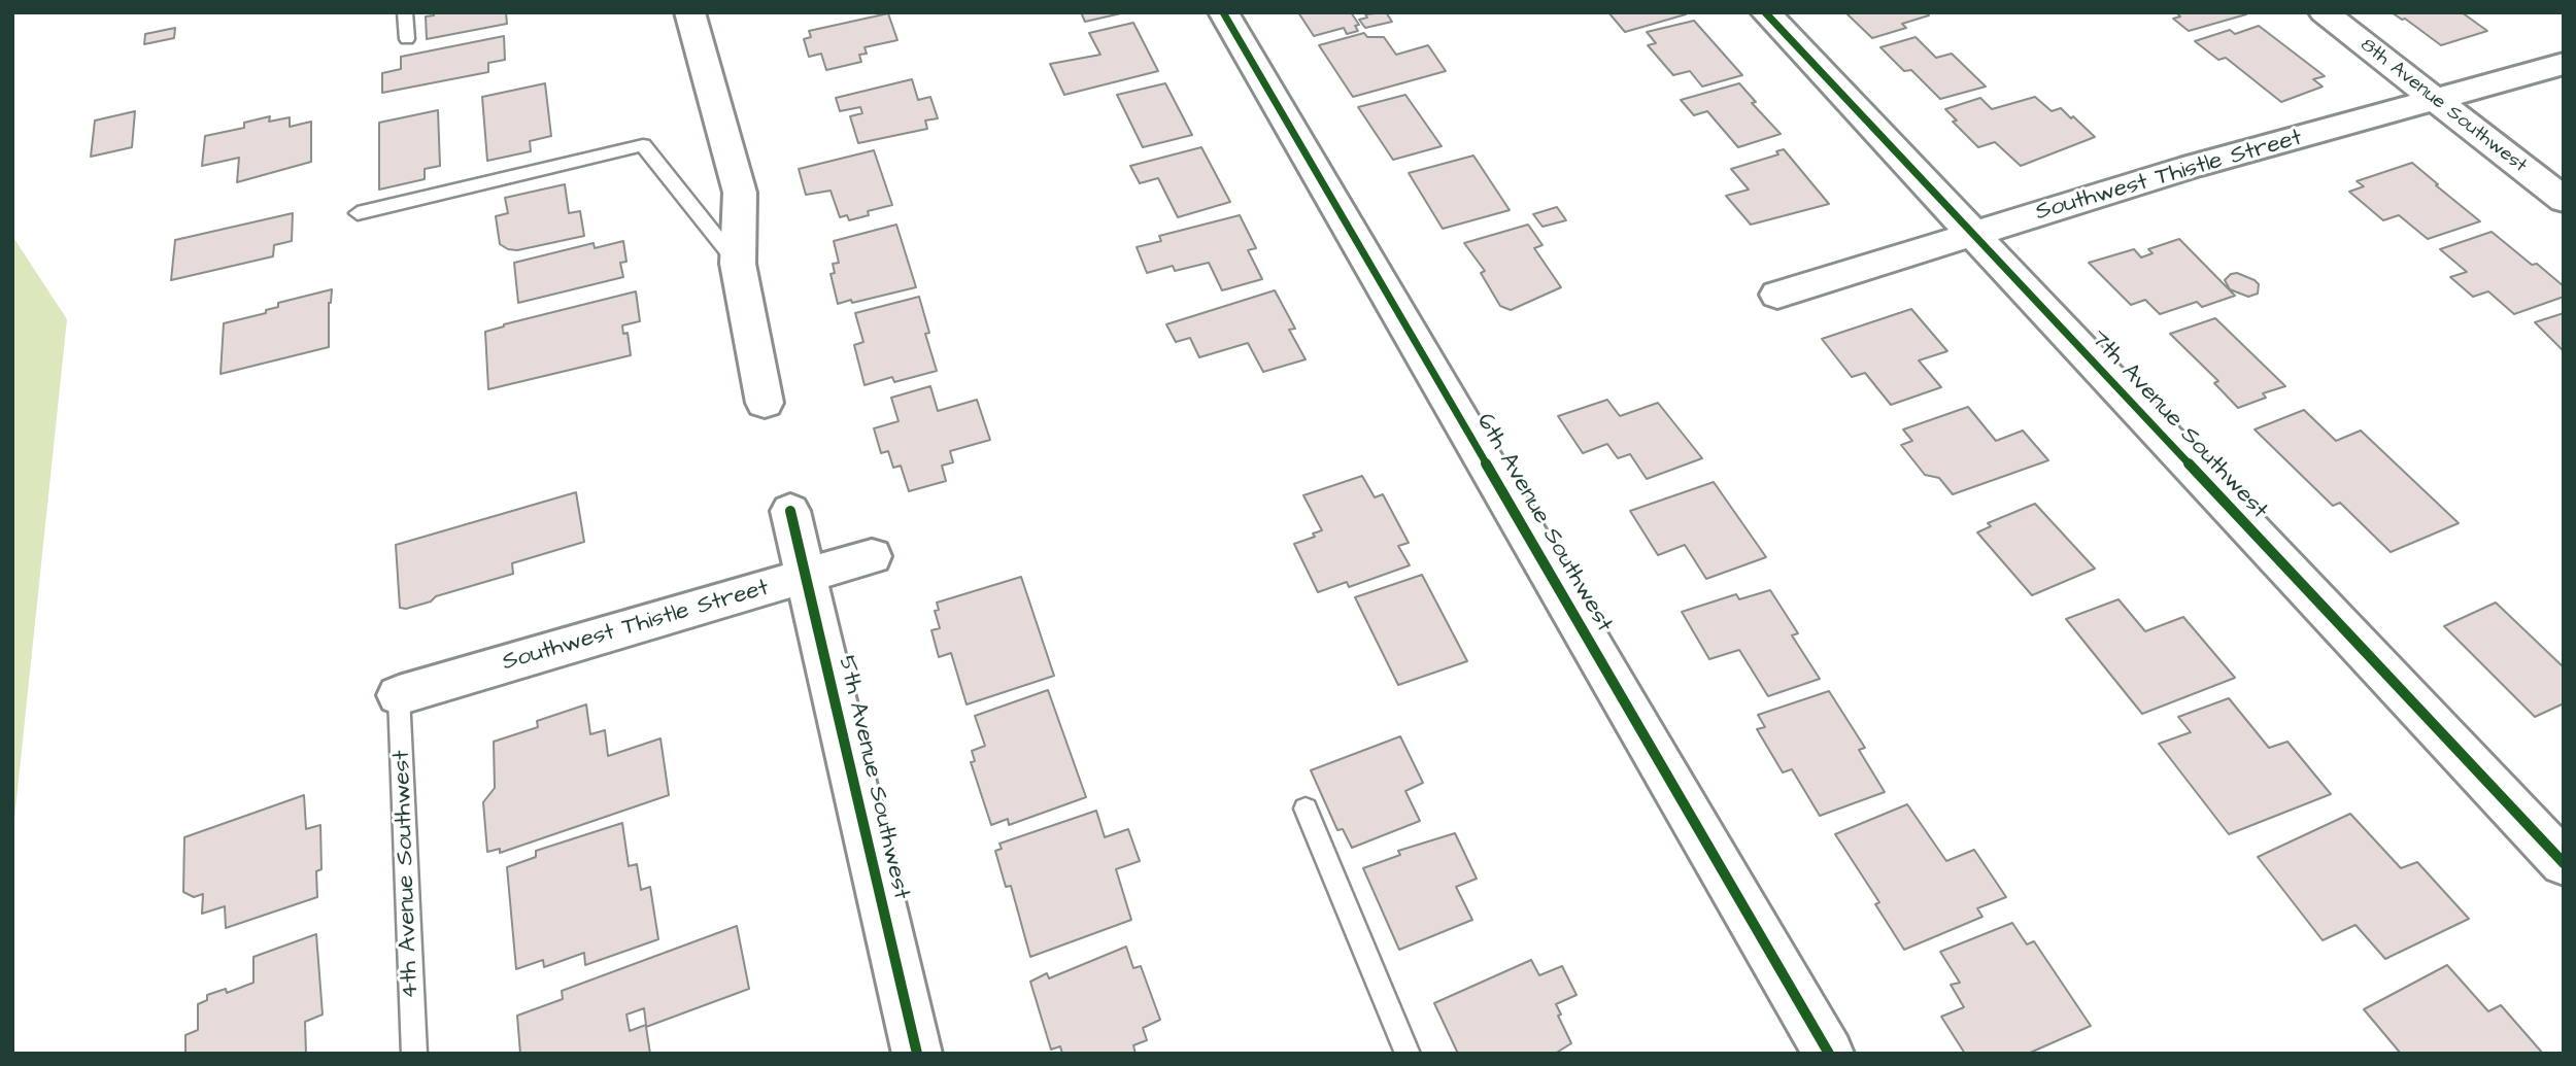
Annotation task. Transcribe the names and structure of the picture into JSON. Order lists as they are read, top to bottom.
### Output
{
  "streets": {
    "street": [
      "8th Avenue Southwest",
      "Southwest Thistle Street",
      "7th Avenue Southwest",
      "6th Avenue Southwest",
      "5th Avenue Southwest"
    ],
    "lane": ["4th Avenue Southwest"]
  },
  "crossings": [
    ["8th Avenue Southwest", "Southwest Thistle Street"],
    ["Southwest Thistle Street", "7th Avenue Southwest"],
    ["Southwest Thistle Street", "5th Avenue Southwest"],
    ["Southwest Thistle Street", "4th Avenue Southwest"]
  ]
}
